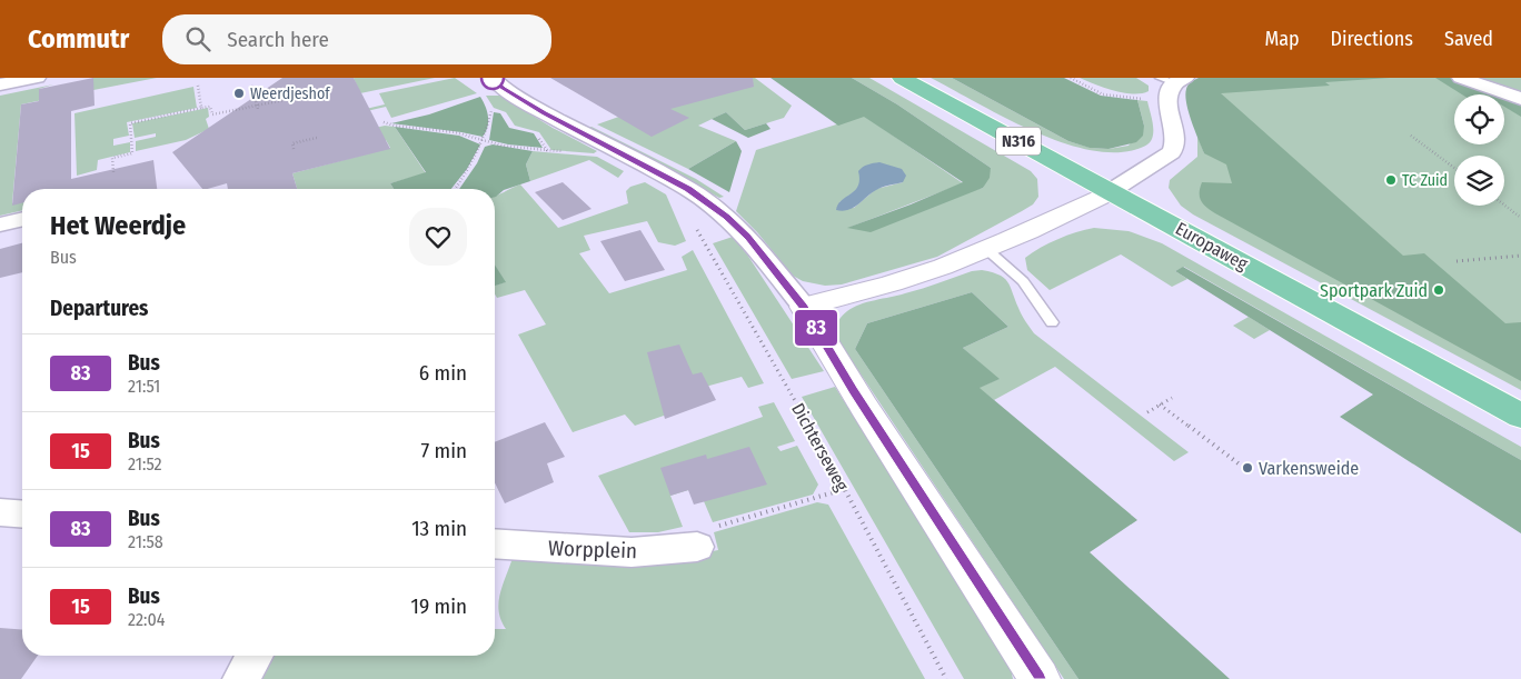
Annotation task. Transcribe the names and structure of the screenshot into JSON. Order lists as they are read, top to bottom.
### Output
{
  "streets": {
    "main road": ["N316", "Europaweg"],
    "street": ["Worpplein"],
    "path": ["Dichterseweg"]
  },
  "places": [
    "Weerdjeshof",
    "TC Zuid",
    "Sportpark Zuid",
    "Varkensweide"
  ],
  "lines": ["bus line 83"],
  "page": {
    "header": "Commutr",
    "search": "Search here",
    "nav": ["Map", "Directions", "Saved"],
    "on_map": "83",
    "heading": [
      ["Het Weerdje", "Bus"],
      "Departures"
    ],
    "list": [
      {
        "mark": "83",
        "name": "Bus",
        "note": "21:51",
        "value": "6 min"
      },
      {
        "mark": "15",
        "name": "Bus",
        "note": "21:52",
        "value": "7 min"
      },
      {
        "mark": "83",
        "name": "Bus",
        "note": "21:58",
        "value": "13 min"
      },
      {
        "mark": "15",
        "name": "Bus",
        "note": "22:04",
        "value": "19 min"
      }
    ]
  }
}
